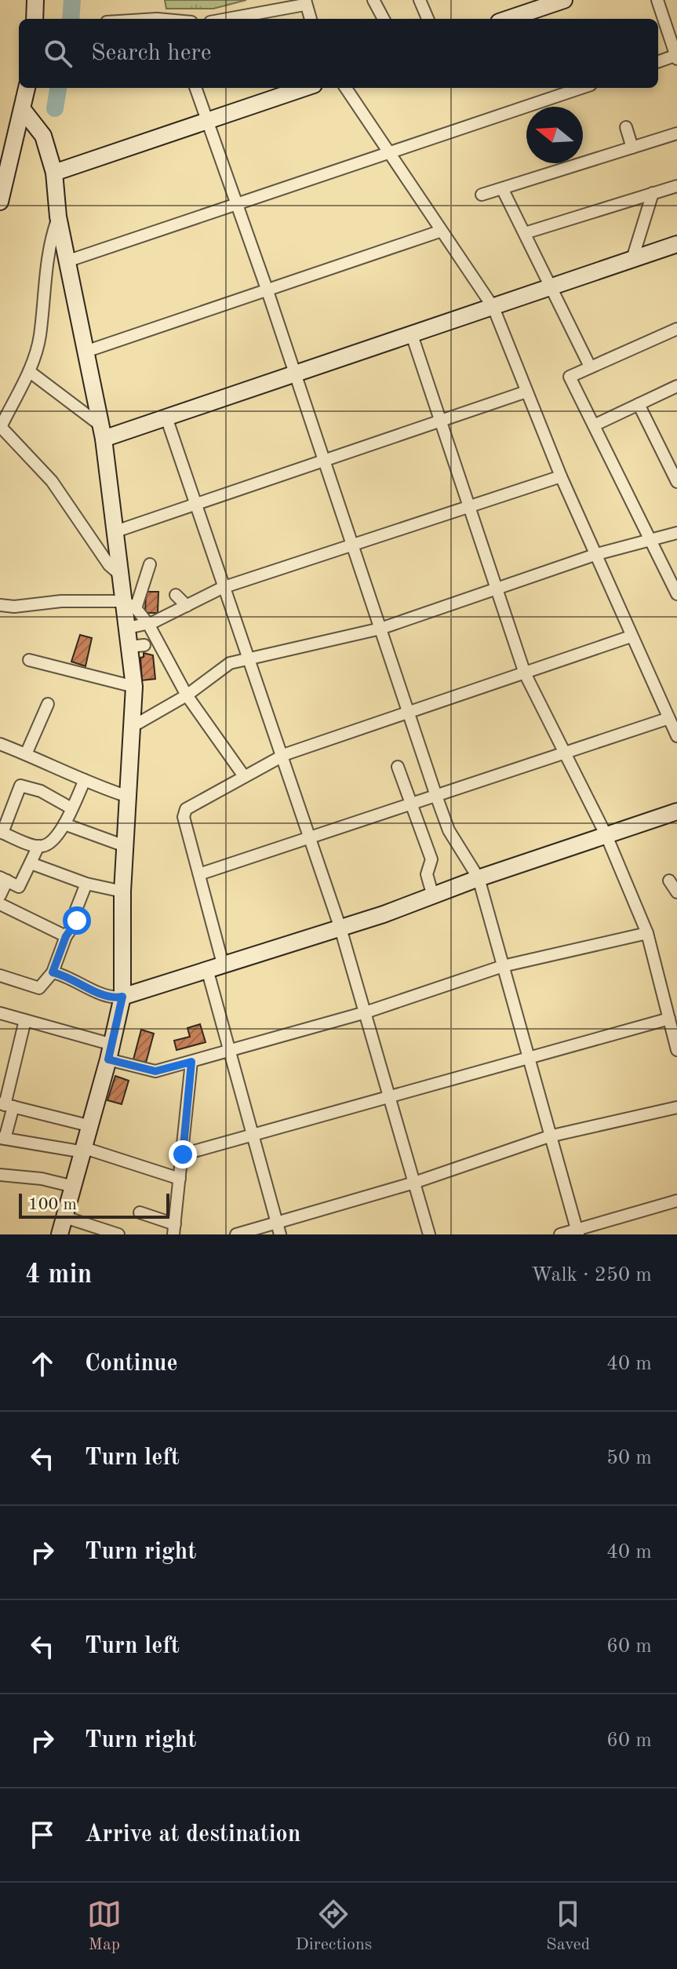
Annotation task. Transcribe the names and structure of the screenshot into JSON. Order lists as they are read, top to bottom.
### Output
{
  "scale_bar": "100 m",
  "north": "left",
  "page": {
    "search": "Search here",
    "scale": "100 m",
    "heading": ["4 min", "Walk · 250 m"],
    "list": [
      ["Continue", "40 m"],
      ["Turn left", "50 m"],
      ["Turn right", "40 m"],
      ["Turn left", "60 m"],
      ["Turn right", "60 m"],
      "Arrive at destination"
    ],
    "nav": ["Map", "Directions", "Saved"]
  }
}
